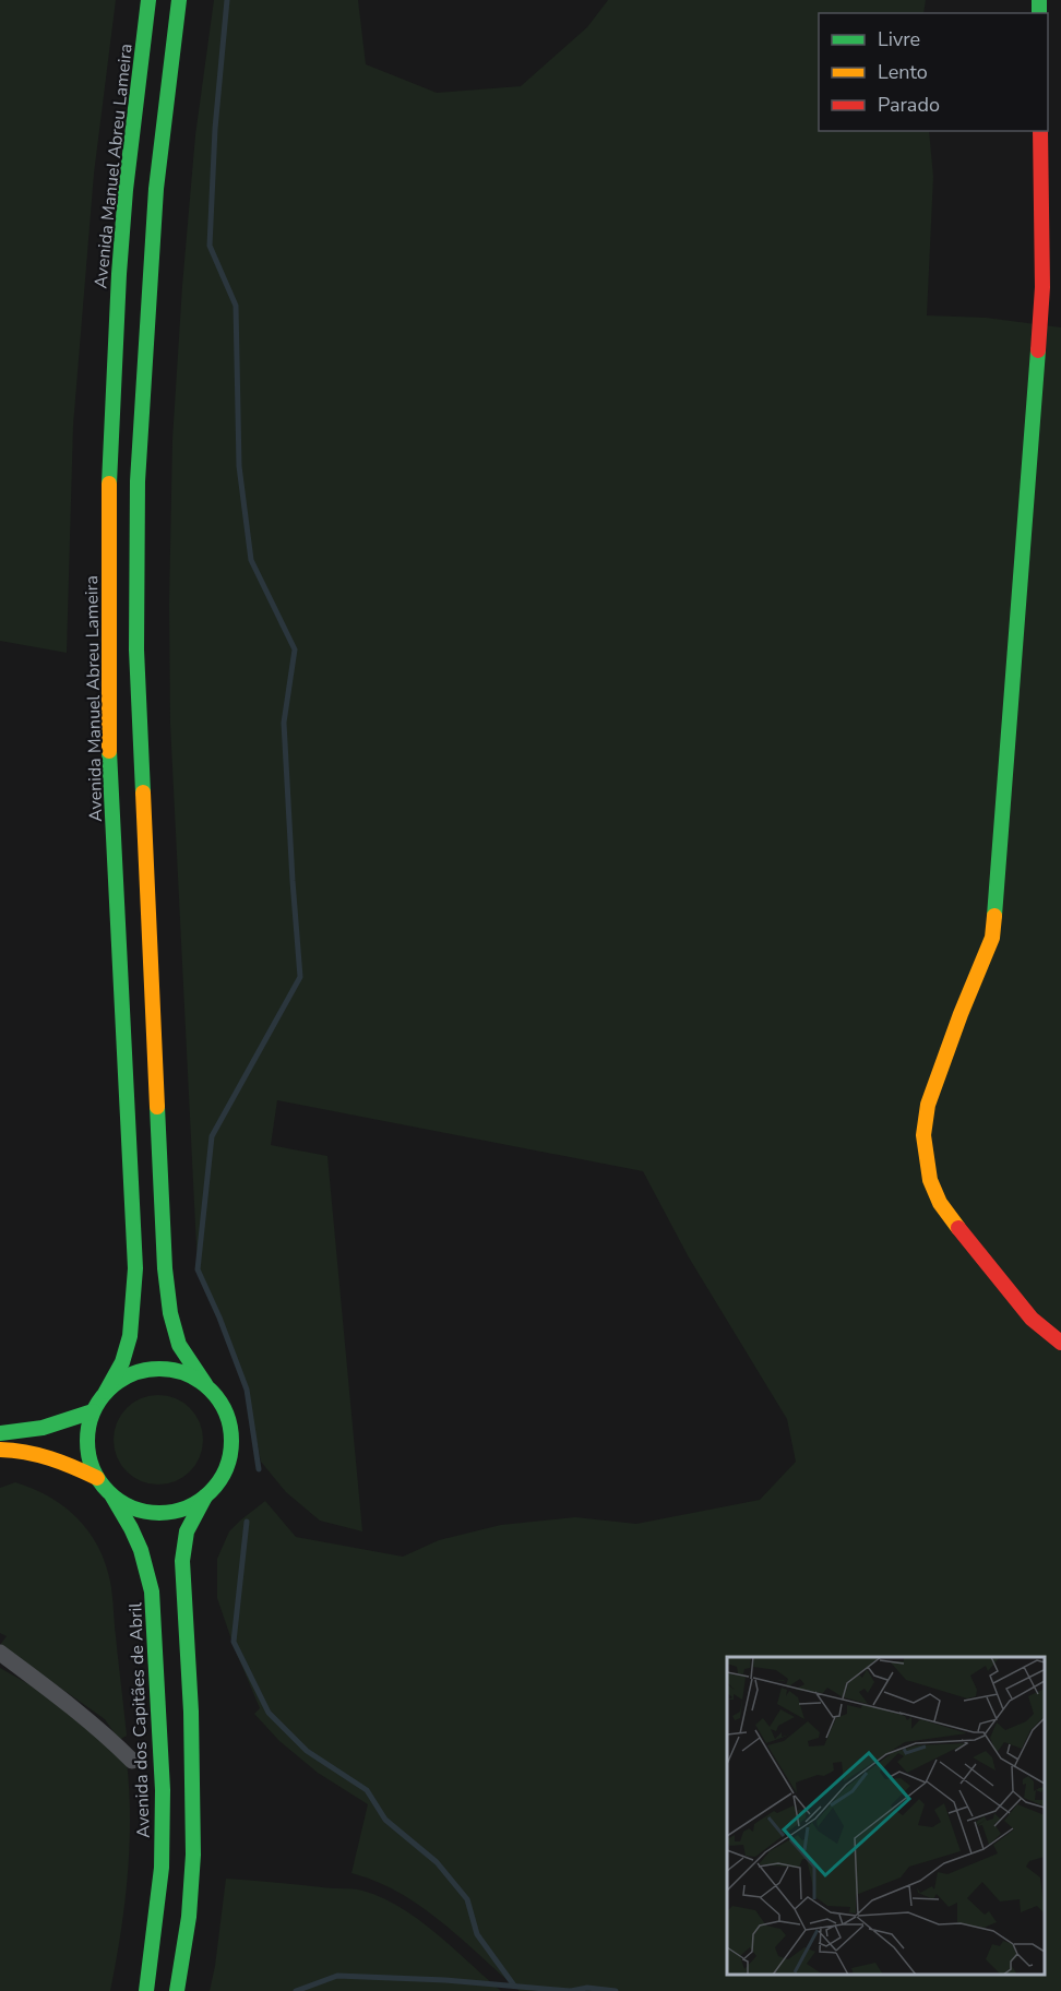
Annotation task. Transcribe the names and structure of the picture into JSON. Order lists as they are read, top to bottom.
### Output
{
  "streets": {
    "main road": ["Avenida Manuel Abreu Lameira", "Avenida dos Capitães de Abril"]
  },
  "crossings": [
    ["Avenida Manuel Abreu Lameira", "Avenida dos Capitães de Abril"]
  ],
  "legend": ["Livre", "Lento", "Parado"]
}
